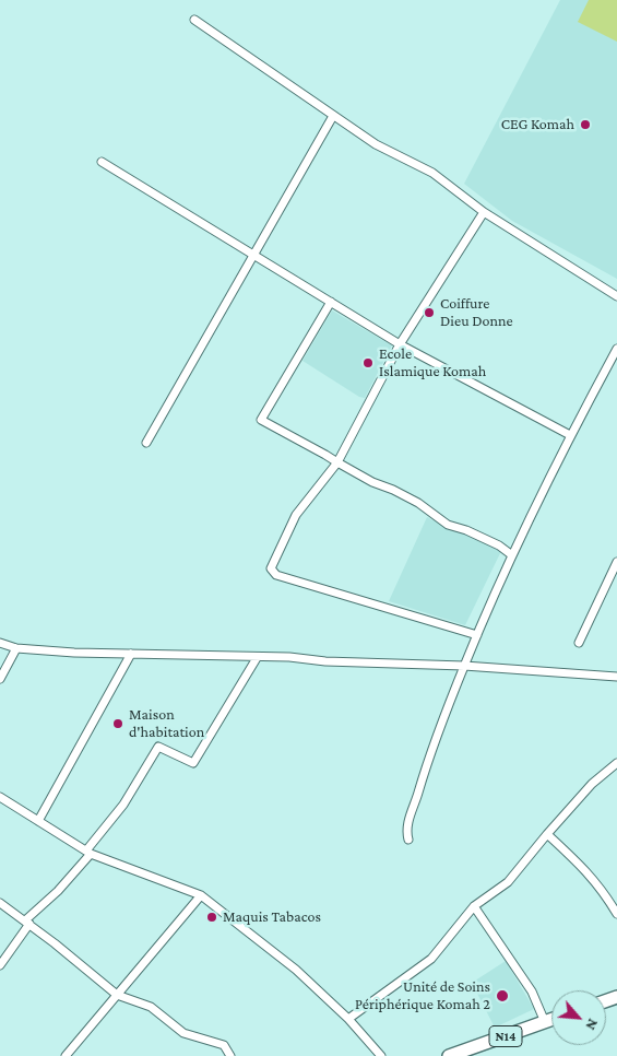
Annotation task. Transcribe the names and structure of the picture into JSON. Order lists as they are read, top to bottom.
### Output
{
  "streets": {
    "main road": ["N14"]
  },
  "places": [
    "CEG Komah",
    "Coiffure Dieu Donne",
    "Ecole Islamique Komah",
    "Maison d'habitation",
    "Maquis Tabacos",
    "Unité de Soins Périphérique Komah 2"
  ],
  "north": "bottom right"
}
